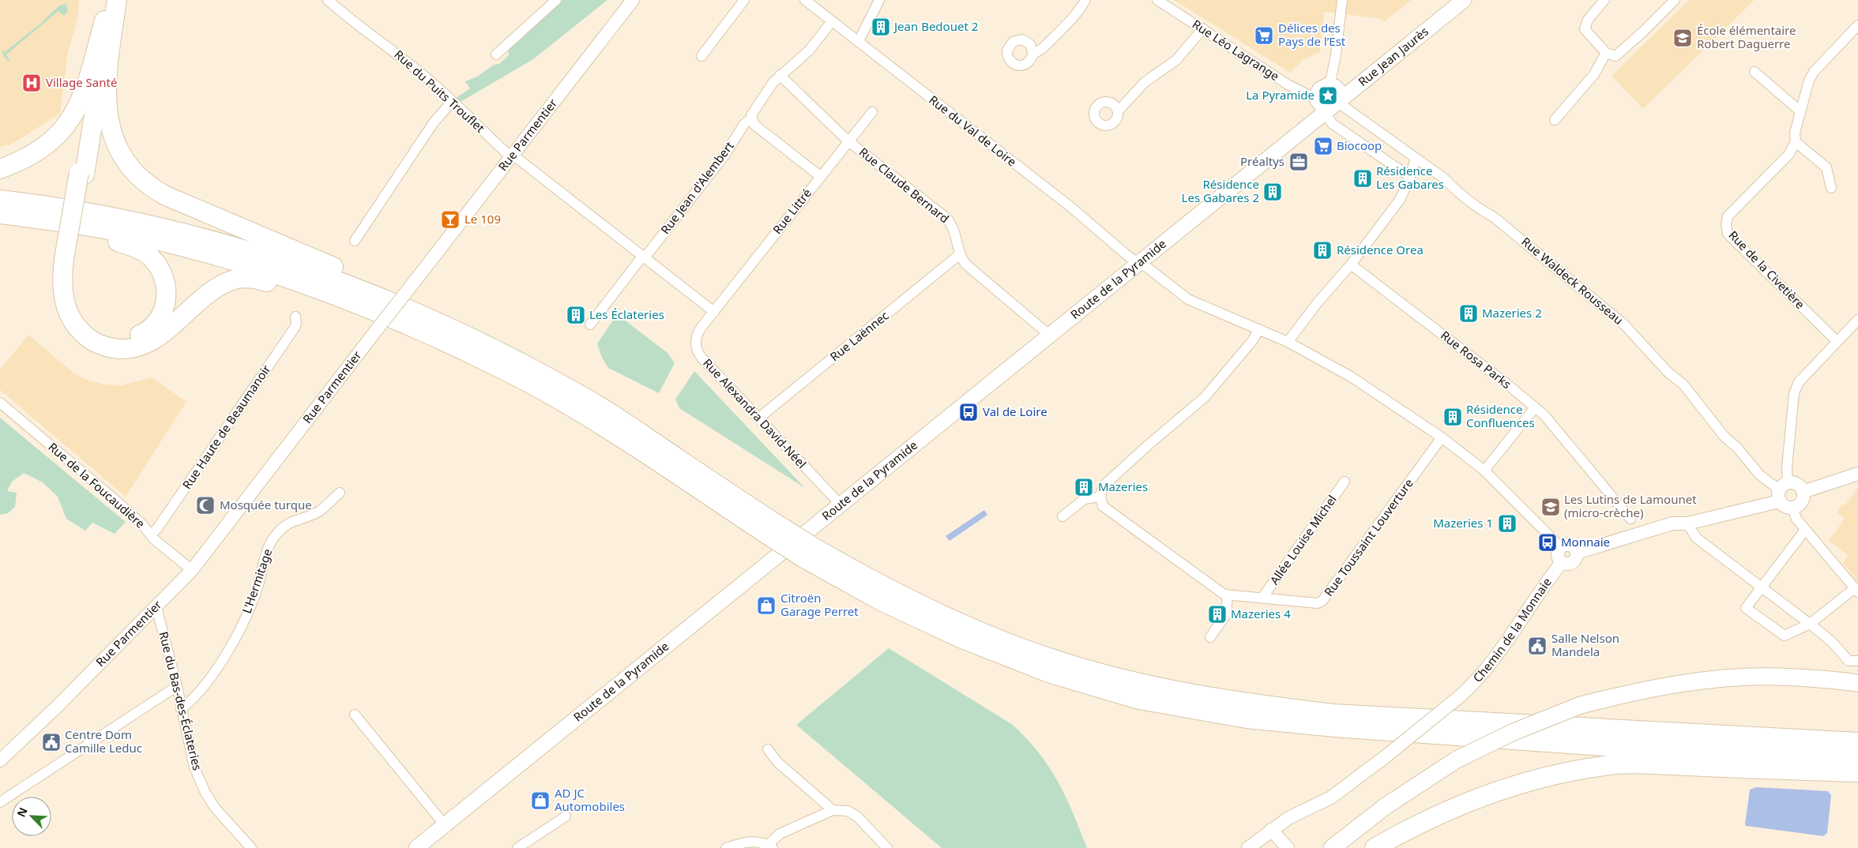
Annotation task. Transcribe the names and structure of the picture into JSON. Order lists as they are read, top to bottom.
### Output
{
  "streets": {
    "main road": ["Rue Jean Jaurès", "Route de la Pyramide"],
    "street": [
      "Rue Léo Lagrange",
      "Rue du Puits Trouflet",
      "Rue du Val de Loire",
      "Rue Parmentier",
      "Rue Claude Bernard",
      "Rue Jean d'Alembert",
      "Rue Littré",
      "Rue de la Civetière",
      "Rue Waldeck Rousseau",
      "Rue Laënnec",
      "Rue Rosa Parks",
      "Rue Alexandra David-Néel",
      "Rue Haute de Beaumanoir",
      "Rue de la Foucaudière",
      "Rue Toussaint Louverture",
      "Allée Louise Michel",
      "L'Hermitage",
      "Chemin de la Monnaie",
      "Rue du Bas-des-Éclateries"
    ]
  },
  "crossings": [
    ["Rue Léo Lagrange", "Rue Jean Jaurès"],
    ["Rue Léo Lagrange", "Route de la Pyramide"],
    ["Rue Léo Lagrange", "Rue Waldeck Rousseau"],
    ["Rue Jean Jaurès", "Route de la Pyramide"],
    ["Rue Jean Jaurès", "Rue Waldeck Rousseau"],
    ["Rue du Puits Trouflet", "Rue Parmentier"],
    ["Rue du Val de Loire", "Rue Jean d'Alembert"],
    ["Rue du Val de Loire", "Route de la Pyramide"],
    ["Rue du Val de Loire", "Rue Toussaint Louverture"],
    ["Rue du Val de Loire", "Chemin de la Monnaie"],
    ["Rue Parmentier", "Rue de la Foucaudière"],
    ["Rue Parmentier", "Rue du Bas-des-Éclateries"],
    ["Rue Claude Bernard", "Rue Jean d'Alembert"],
    ["Rue Claude Bernard", "Rue Littré"],
    ["Rue Claude Bernard", "Route de la Pyramide"],
    ["Rue Claude Bernard", "Rue Laënnec"],
    ["Rue Littré", "Rue Alexandra David-Néel"],
    ["Route de la Pyramide", "Rue Waldeck Rousseau"],
    ["Route de la Pyramide", "Rue Alexandra David-Néel"],
    ["Rue Laënnec", "Rue Alexandra David-Néel"],
    ["Rue Haute de Beaumanoir", "Rue de la Foucaudière"],
    ["Rue Toussaint Louverture", "Allée Louise Michel"],
    ["L'Hermitage", "Rue du Bas-des-Éclateries"]
  ],
  "places": {
    "building": [
      "Jean Bedouet 2",
      "Résidence Les Gabares",
      "Résidence Les Gabares 2",
      "Résidence Orea",
      "Mazeries 2",
      "Les Éclateries",
      "Résidence Confluences",
      "Mazeries",
      "Mazeries 1",
      "Mazeries 4"
    ],
    "supermarket": ["Délices des Pays de l’Est", "Biocoop"],
    "school or university": ["École élémentaire Robert Daguerre", "Les Lutins de Lamounet (micro-crèche)"],
    "hospital": ["Village Santé"],
    "place": ["La Pyramide"],
    "office": ["Préaltys"],
    "bar": ["Le 109"],
    "bus stop": ["Val de Loire", "Monnaie"],
    "mosque": ["Mosquée turque"],
    "shop": ["Citroën Garage Perret", "AD JC Automobiles"],
    "public building": ["Salle Nelson Mandela", "Centre Dom Camille Leduc"]
  },
  "north": "top left"
}
